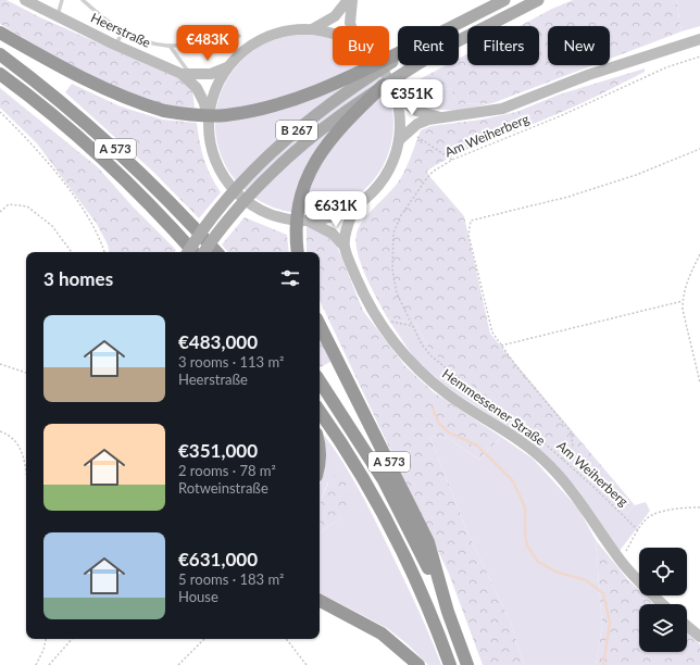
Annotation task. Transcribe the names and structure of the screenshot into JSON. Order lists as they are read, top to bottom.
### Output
{
  "streets": {
    "highway": ["A 573"],
    "main road": ["Heerstraße", "B 267", "Hemmessener Straße"],
    "path": ["Am Weiherberg"]
  },
  "page": {
    "price": ["€483K", "€351K", "€631K"],
    "chip": [
      "Buy",
      "Rent",
      "Filters",
      "New"
    ],
    "heading": "3 homes",
    "list": [
      {
        "name": "€483,000",
        "note": "3 rooms · 113 m² · Heerstraße"
      },
      {
        "name": "€351,000",
        "note": "2 rooms · 78 m² · Rotweinstraße"
      },
      {
        "name": "€631,000",
        "note": "5 rooms · 183 m² · House"
      }
    ]
  }
}
